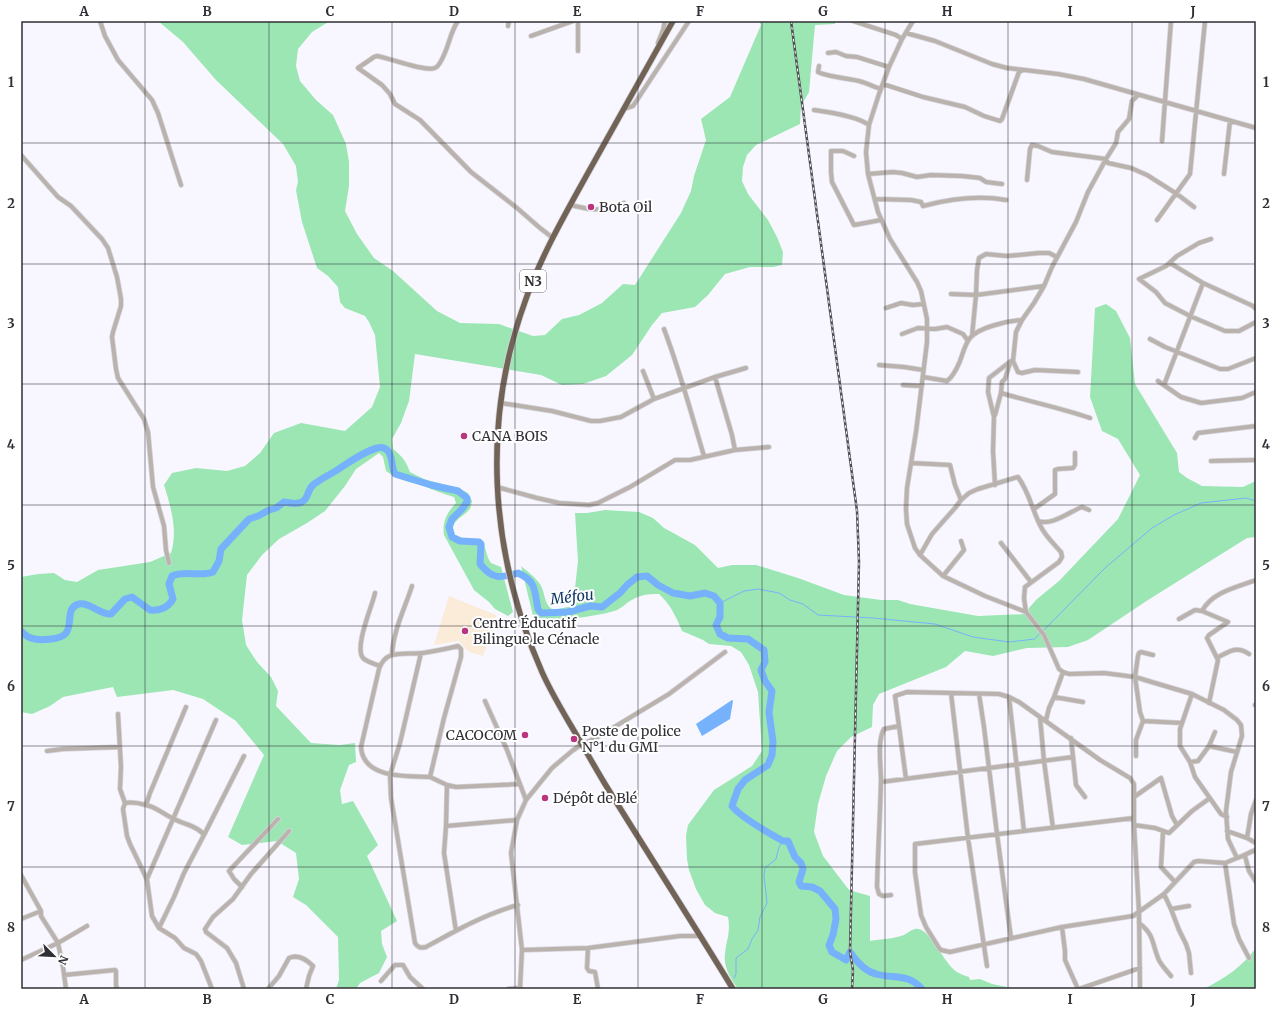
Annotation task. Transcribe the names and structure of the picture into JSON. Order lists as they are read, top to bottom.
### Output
{
  "streets": {
    "highway": ["N3"]
  },
  "water": ["Méfou"],
  "places": [
    "Bota Oil",
    "CANA BOIS",
    "Centre Éducatif Bilingue le Cénacle",
    "CACOCOM",
    "Poste de police N°1 du GMI",
    "Dépôt de Blé"
  ],
  "north": "bottom right",
  "grid": {
    "columns": [
      "A",
      "B",
      "C",
      "D",
      "E",
      "F",
      "G",
      "H",
      "I",
      "J"
    ],
    "rows": [
      "1",
      "2",
      "3",
      "4",
      "5",
      "6",
      "7",
      "8"
    ]
  }
}
